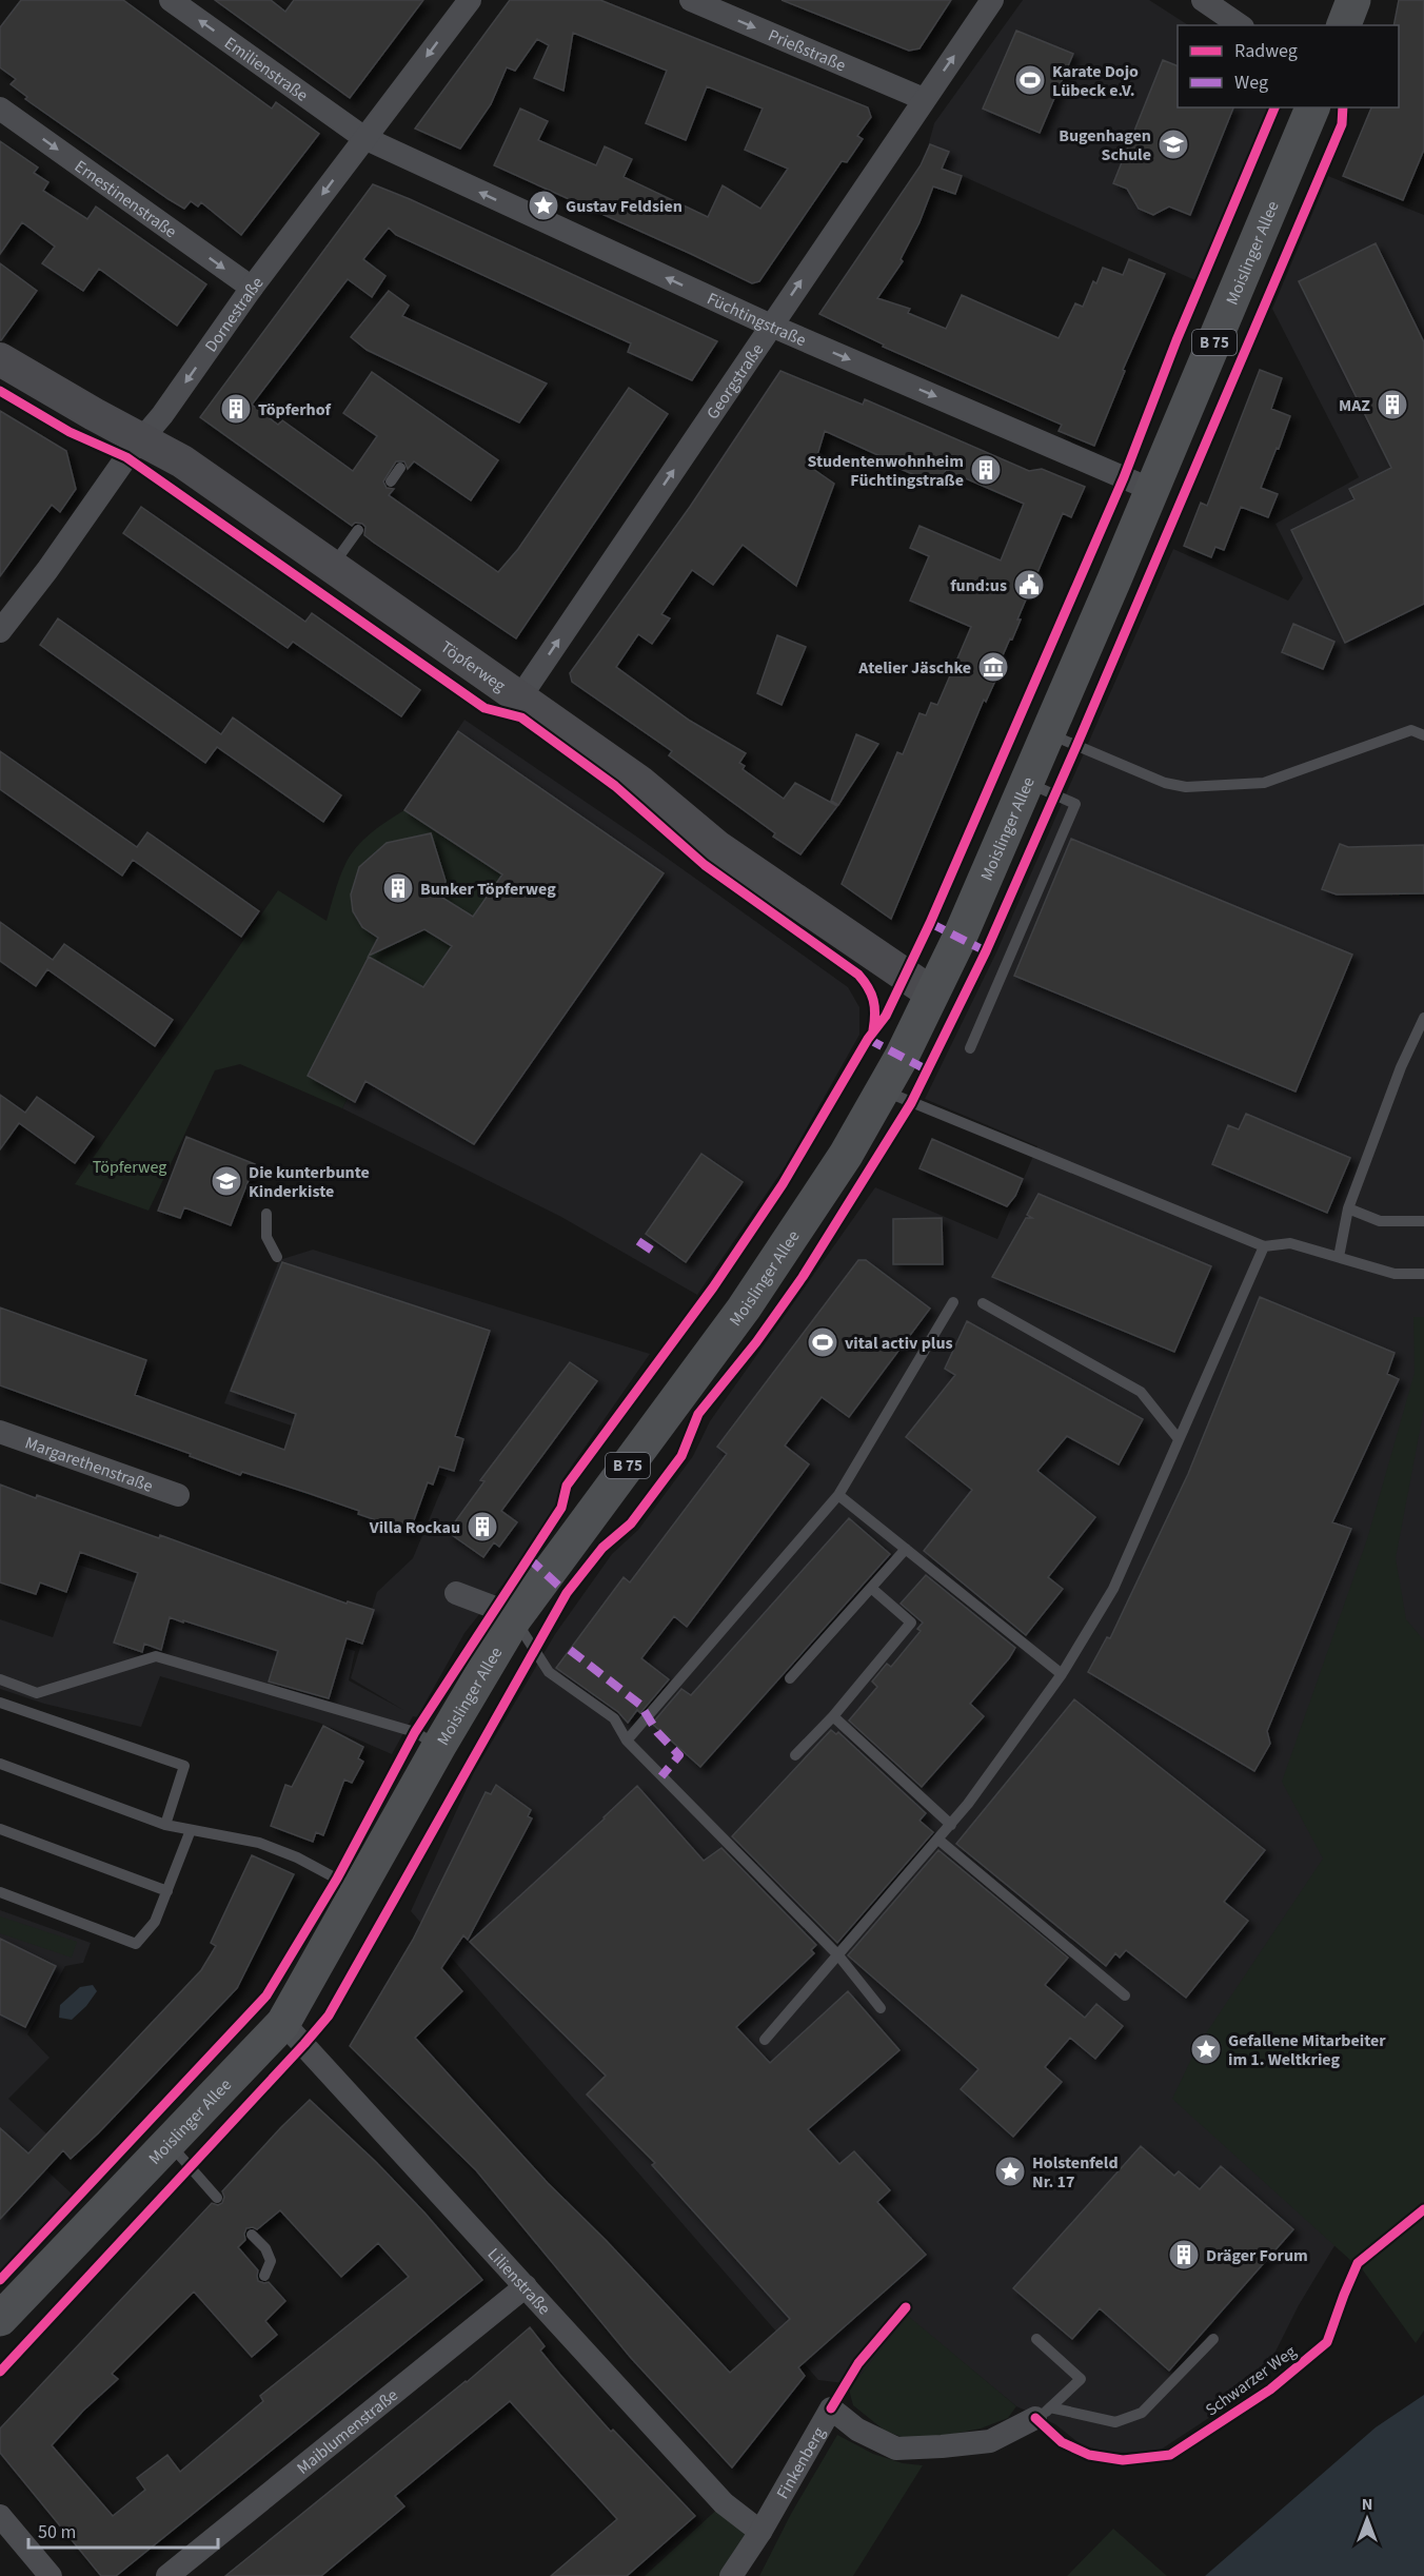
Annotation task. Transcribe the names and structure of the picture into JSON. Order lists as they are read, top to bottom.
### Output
{
  "streets": {
    "main road": ["Moislinger Allee", "B 75", "Töpferweg"],
    "street": [
      "Prießstraße",
      "Emilienstraße",
      "Ernestinenstraße",
      "Dornestraße",
      "Füchtingstraße",
      "Georgstraße",
      "Margarethenstraße",
      "Lilienstraße",
      "Maiblumenstraße",
      "Finkenberg"
    ],
    "cycle path": ["Schwarzer Weg"]
  },
  "crossings": [
    ["Prießstraße", "Georgstraße"],
    ["Emilienstraße", "Dornestraße"],
    ["Emilienstraße", "Füchtingstraße"],
    ["Ernestinenstraße", "Dornestraße"],
    ["Moislinger Allee", "Füchtingstraße"],
    ["Moislinger Allee", "Töpferweg"],
    ["Moislinger Allee", "Lilienstraße"],
    ["Dornestraße", "Füchtingstraße"],
    ["Dornestraße", "Töpferweg"],
    ["Füchtingstraße", "Georgstraße"],
    ["Georgstraße", "Töpferweg"],
    ["Lilienstraße", "Maiblumenstraße"],
    ["Lilienstraße", "Finkenberg"]
  ],
  "one_way": [
    "Prießstraße",
    "Emilienstraße",
    "Ernestinenstraße",
    "Dornestraße",
    "Georgstraße"
  ],
  "parks": ["Töpferweg"],
  "places": {
    "sports": ["Karate Dojo Lübeck e.V.", "vital activ plus"],
    "school or university": ["Bugenhagen Schule", "Die kunterbunte Kinderkiste"],
    "place": ["Gustav Feldsien", "Gefallene Mitarbeiter im 1. Weltkrieg", "Holstenfeld Nr. 17"],
    "building": [
      "MAZ",
      "Töpferhof",
      "Studentenwohnheim Füchtingstraße",
      "Bunker Töpferweg",
      "Villa Rockau",
      "Dräger Forum"
    ],
    "public building": ["fund:us"],
    "museum": ["Atelier Jäschke"]
  },
  "legend": ["Radweg", "Weg"],
  "scale_bar": "50 m",
  "north": "top"
}
